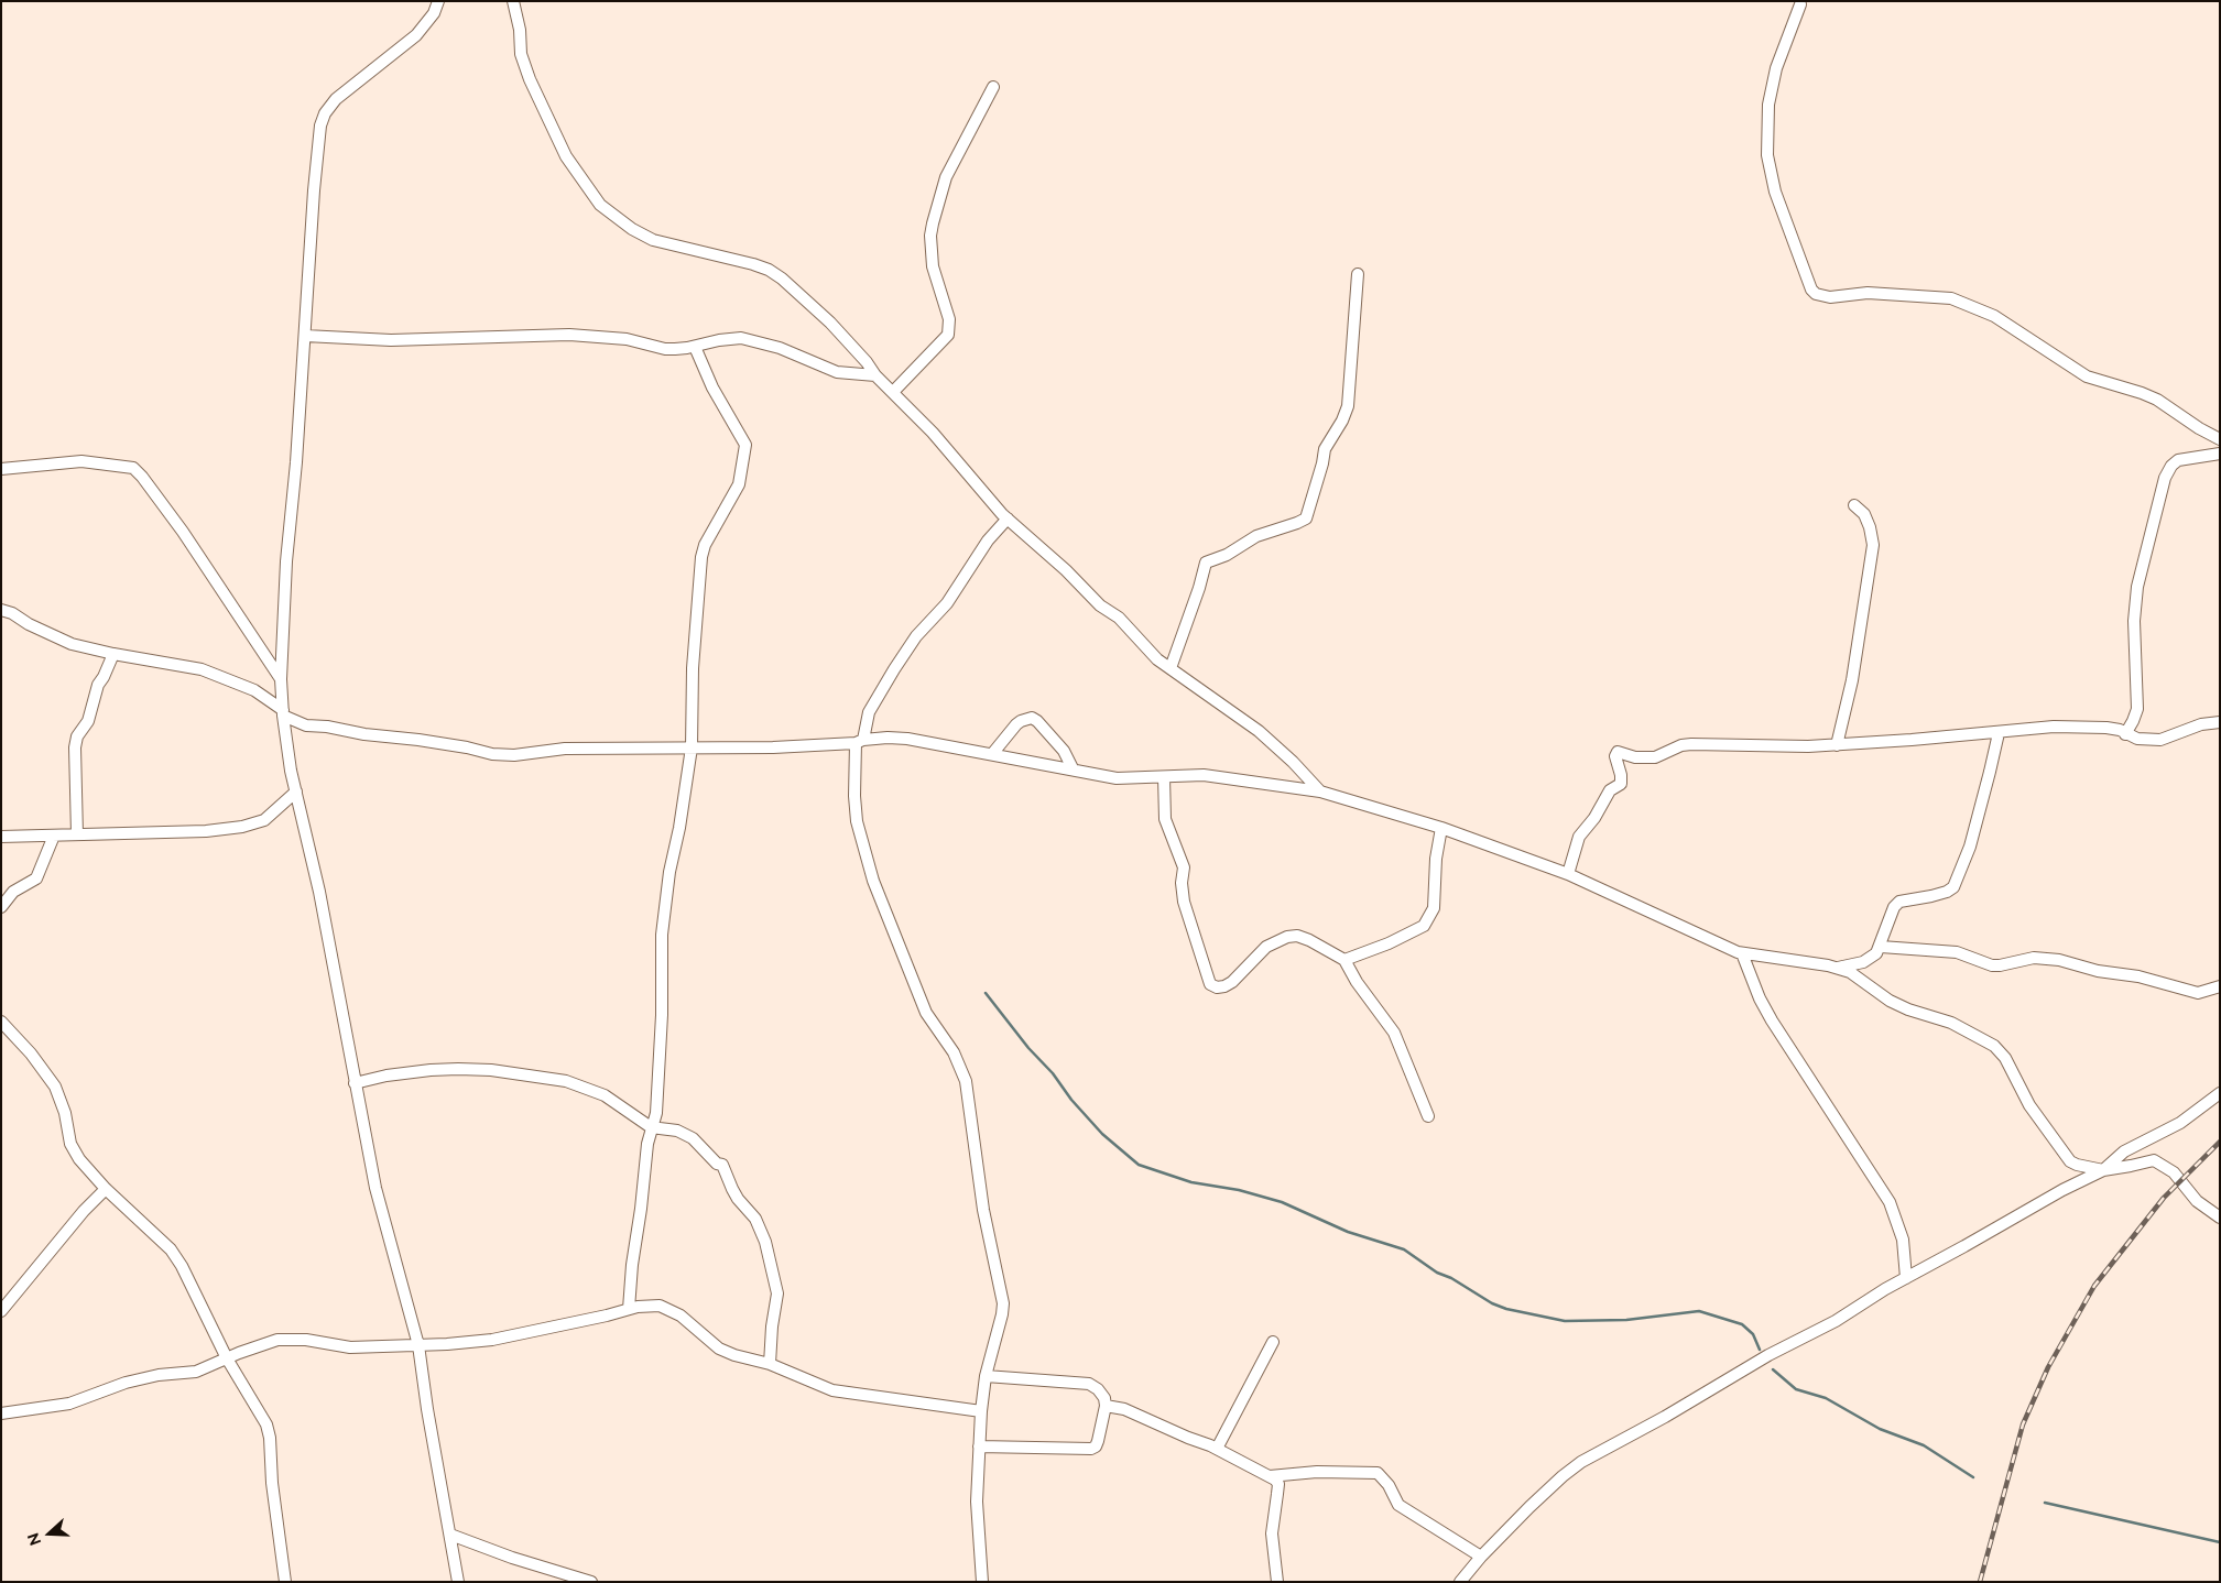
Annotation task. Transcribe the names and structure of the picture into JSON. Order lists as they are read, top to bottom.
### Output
{
  "north": "left"
}
